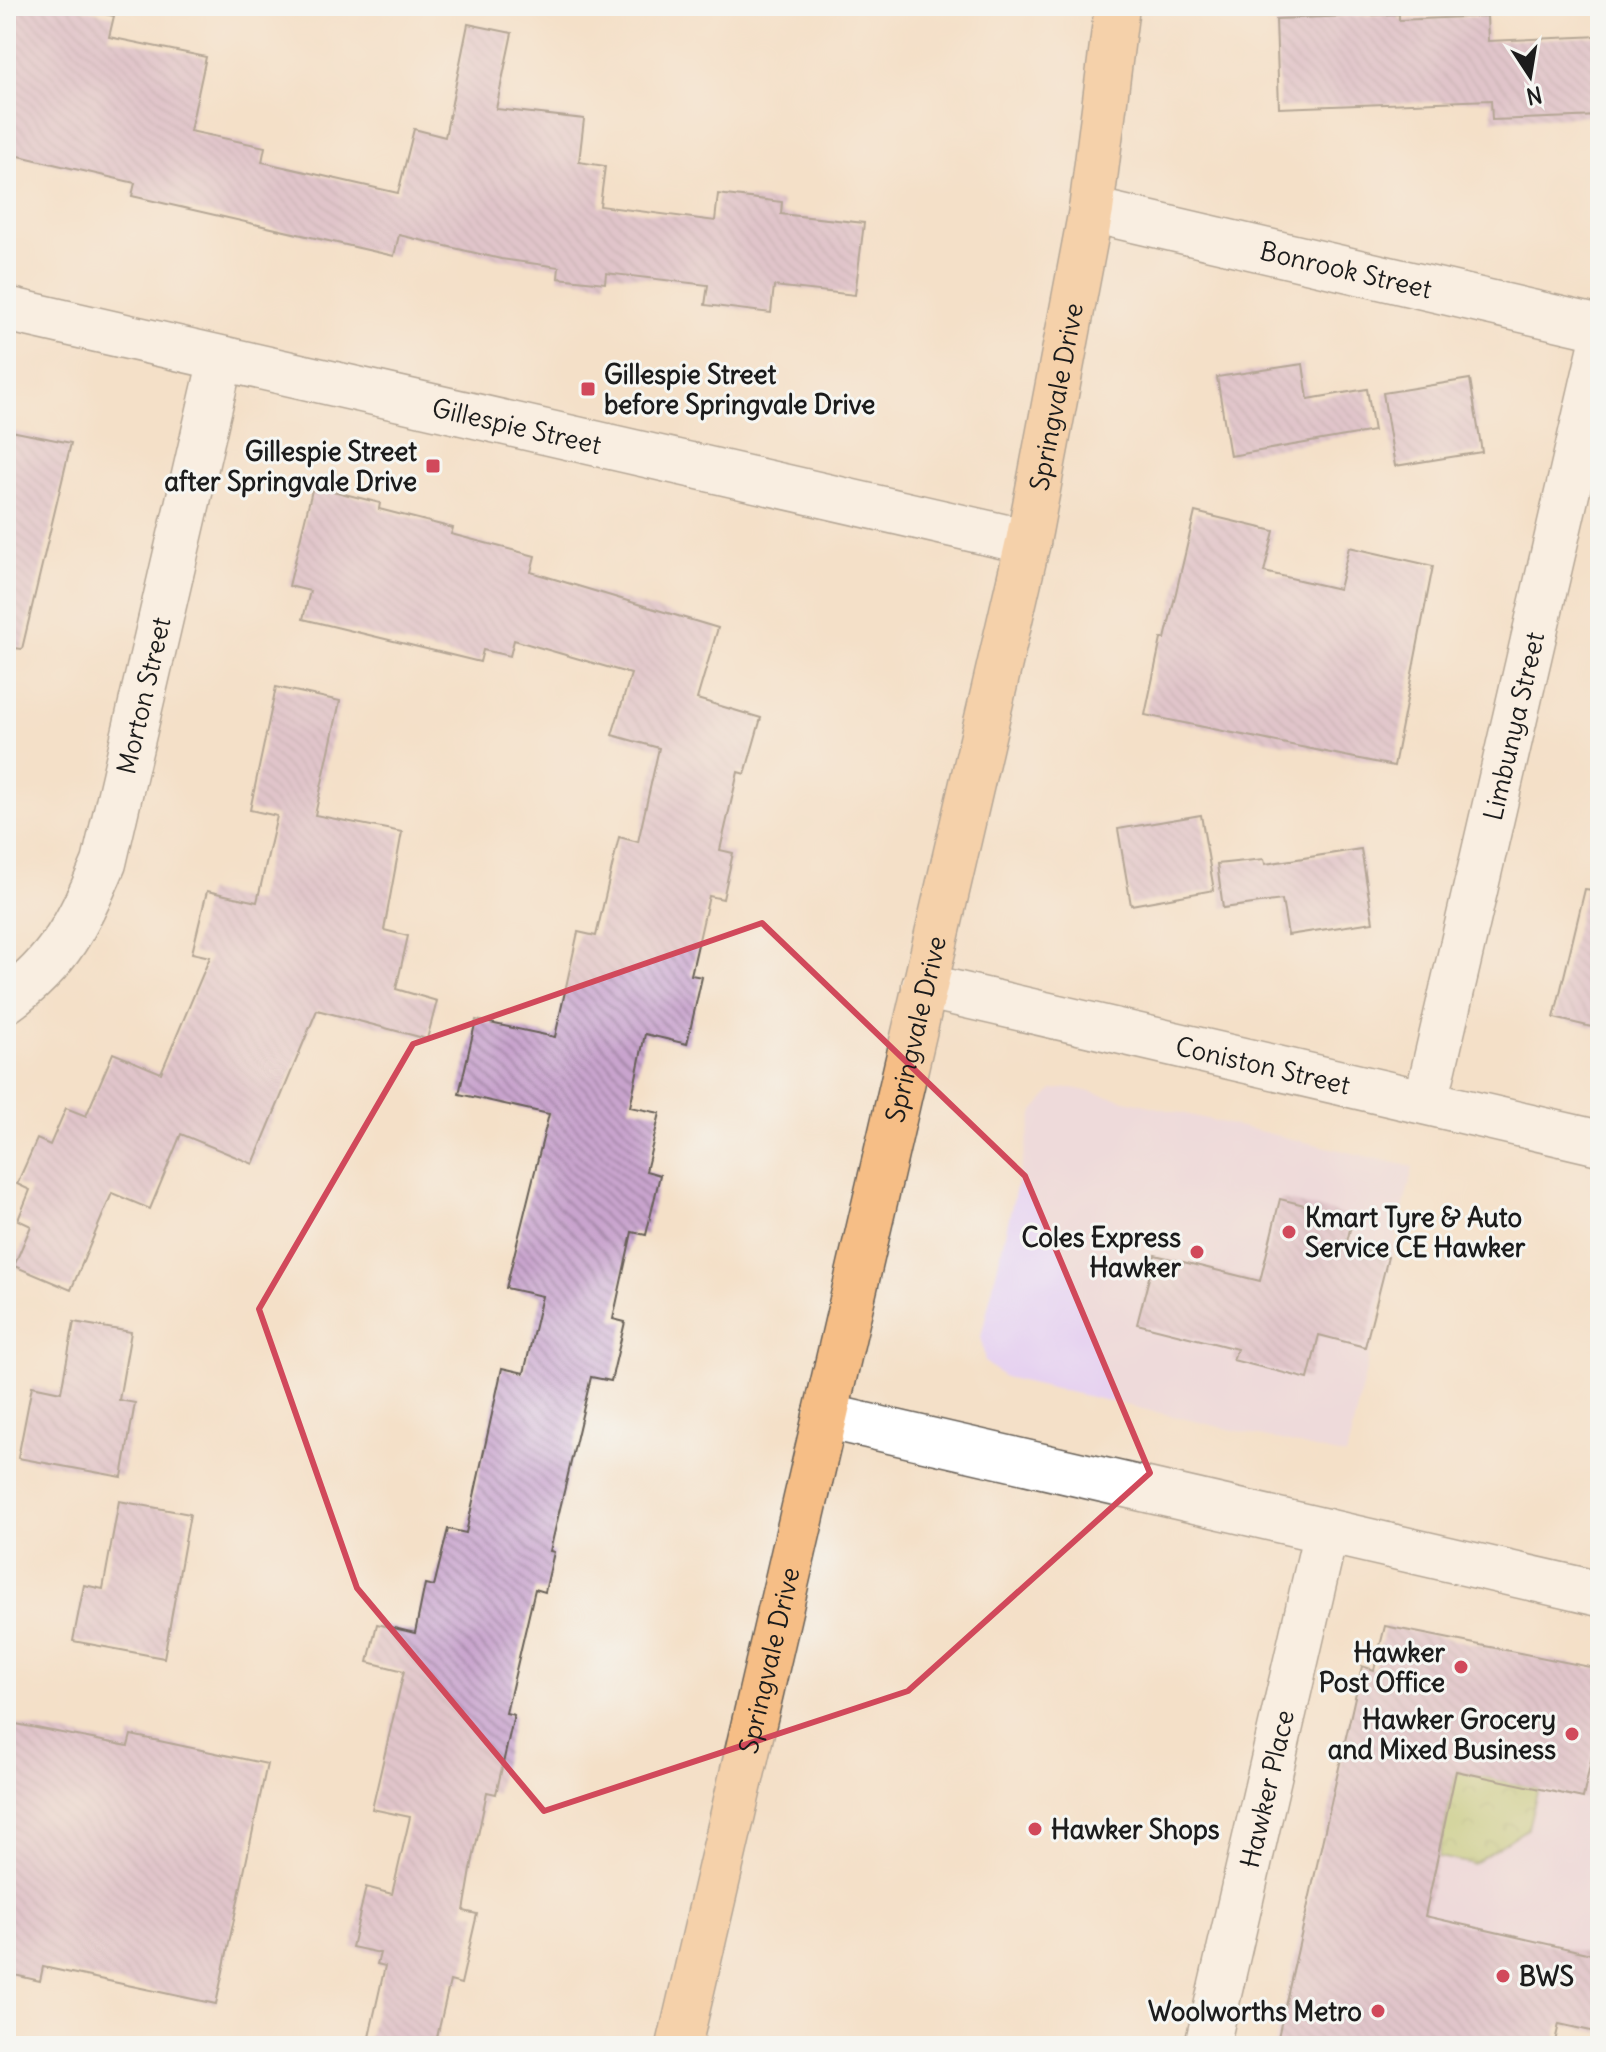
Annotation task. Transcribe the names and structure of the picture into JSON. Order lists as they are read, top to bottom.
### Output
{
  "streets": {
    "main road": ["Springvale Drive"],
    "street": [
      "Bonrook Street",
      "Gillespie Street",
      "Morton Street",
      "Limbunya Street",
      "Coniston Street",
      "Hawker Place"
    ]
  },
  "crossings": [
    ["Bonrook Street", "Springvale Drive"],
    ["Springvale Drive", "Gillespie Street"],
    ["Springvale Drive", "Coniston Street"],
    ["Gillespie Street", "Morton Street"],
    ["Limbunya Street", "Coniston Street"]
  ],
  "places": {
    "transit": ["Gillespie Street before Springvale Drive", "Gillespie Street after Springvale Drive"],
    "other": [
      "Kmart Tyre & Auto Service CE Hawker",
      "Coles Express Hawker",
      "Hawker Post Office",
      "Hawker Grocery and Mixed Business",
      "Hawker Shops",
      "BWS",
      "Woolworths Metro"
    ]
  },
  "north": "bottom"
}
